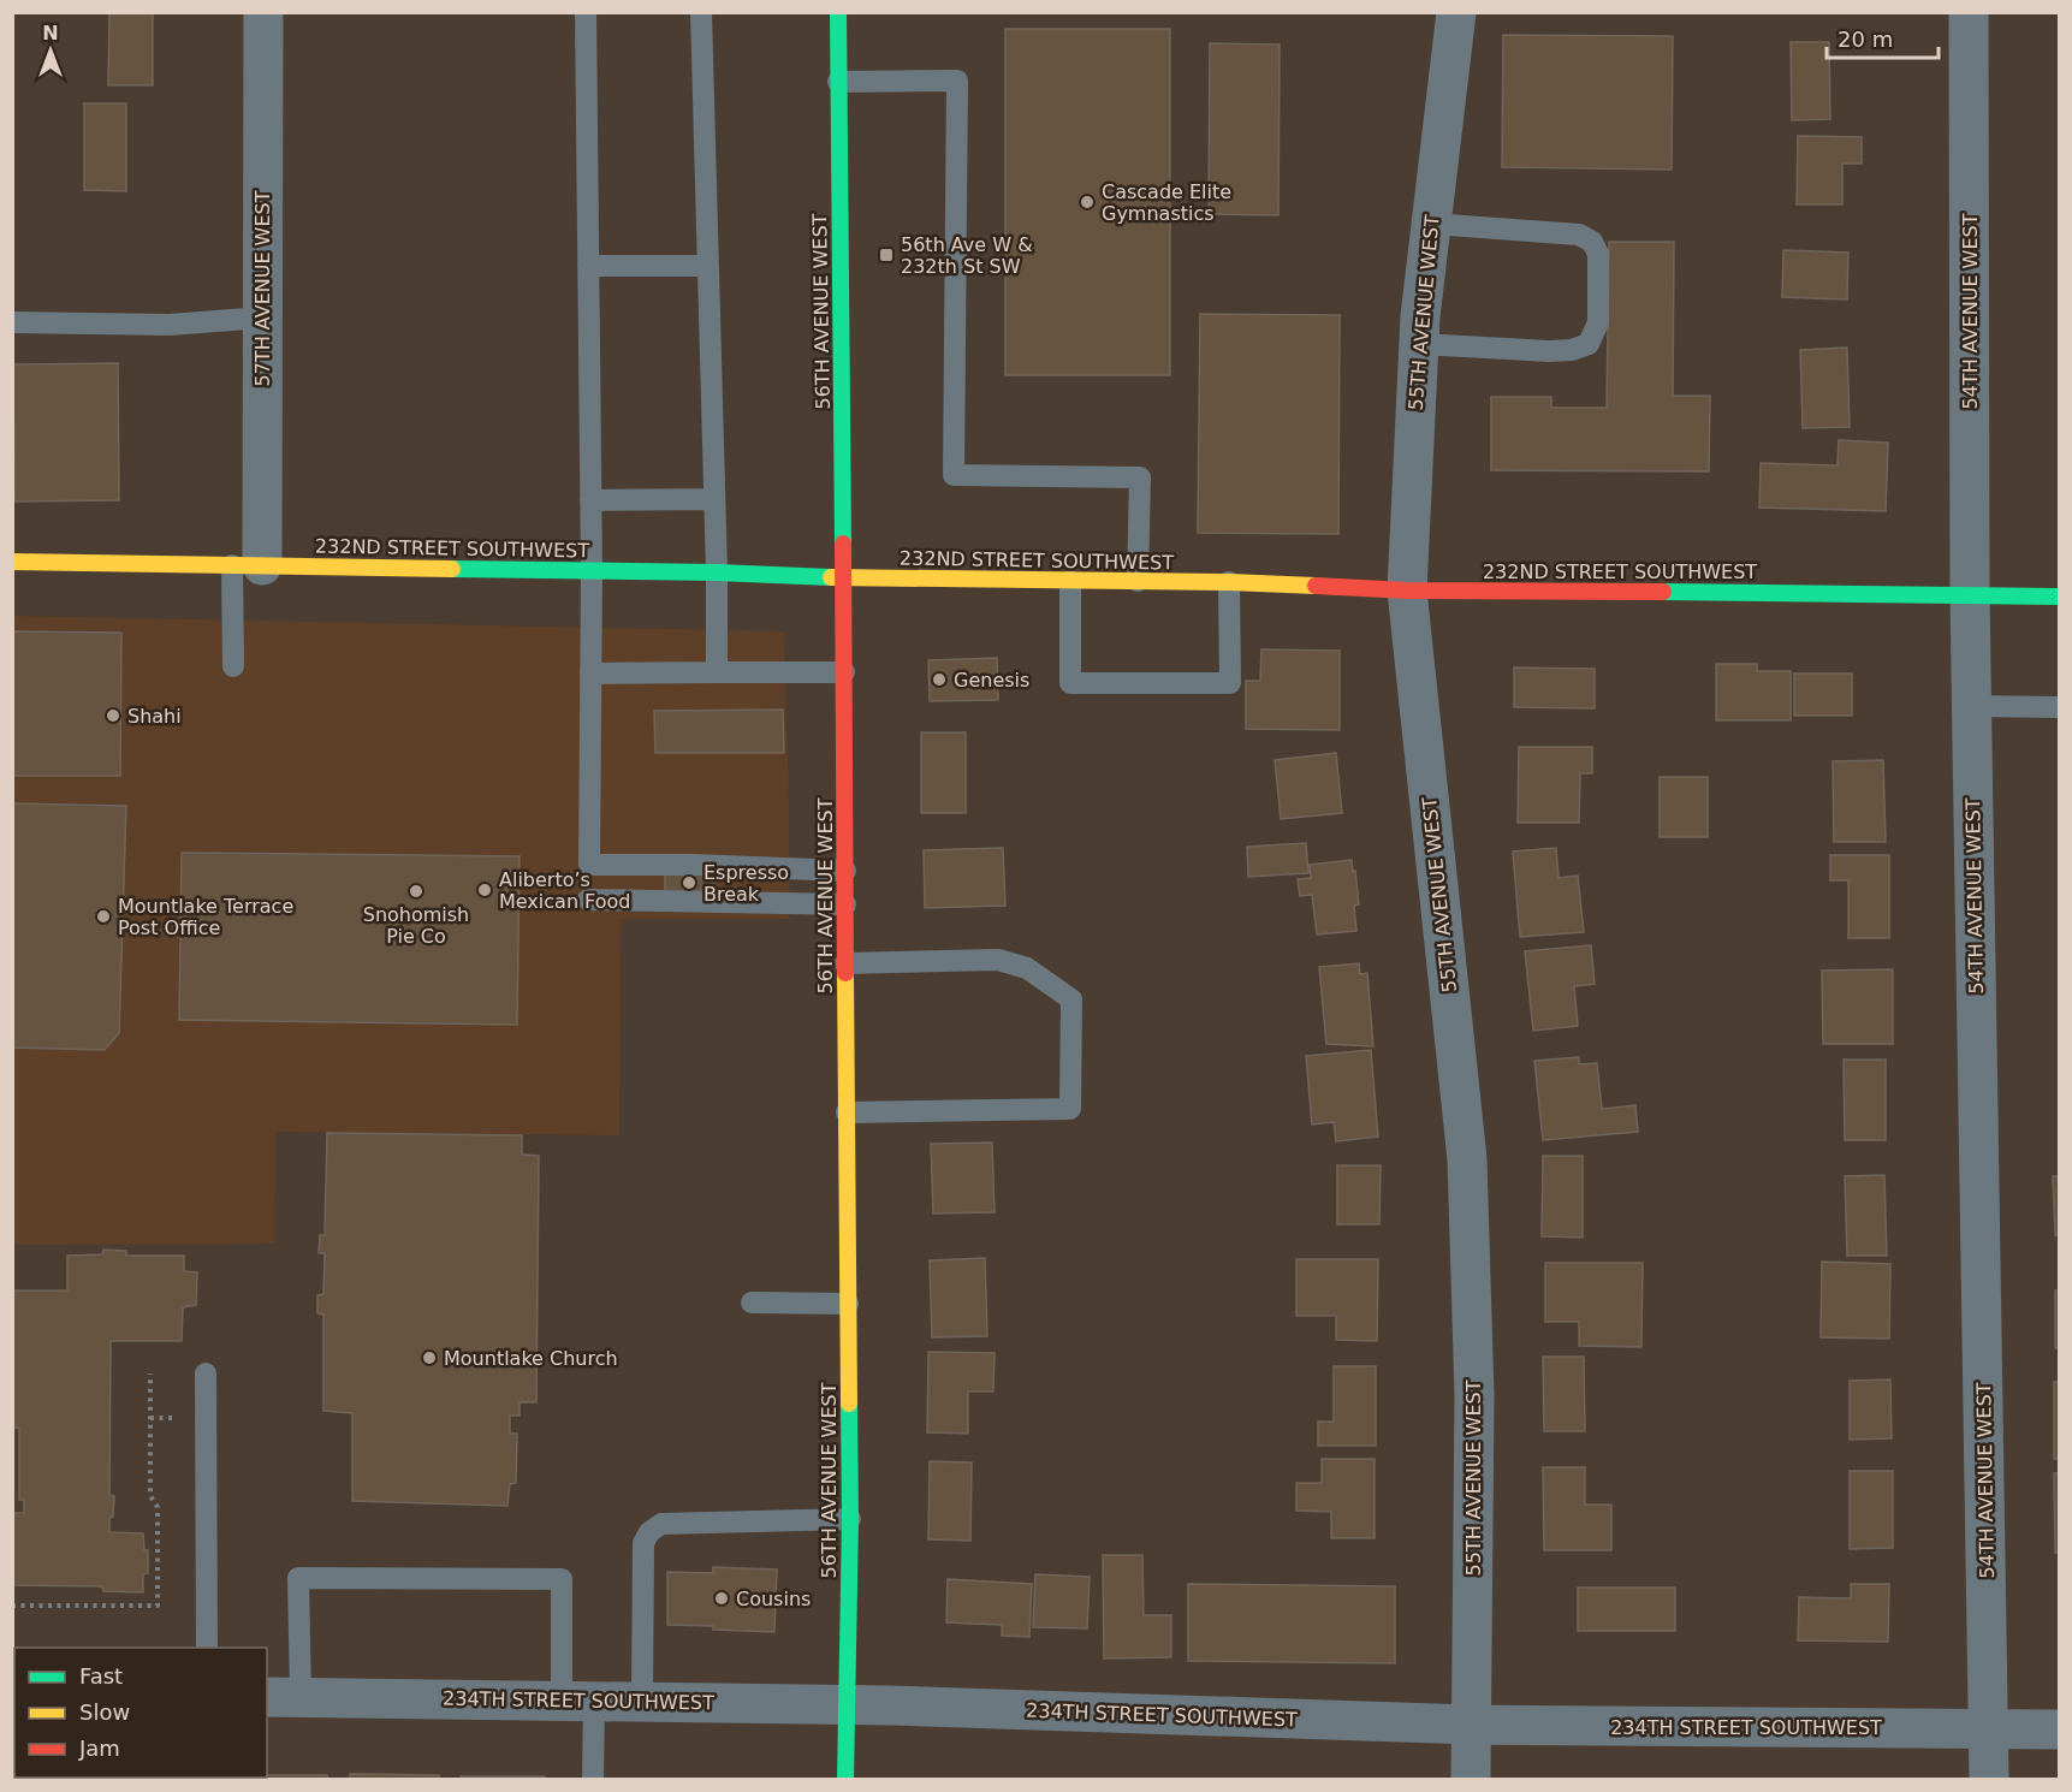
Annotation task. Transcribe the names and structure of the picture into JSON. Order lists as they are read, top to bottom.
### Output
{
  "streets": {
    "street": [
      "57TH AVENUE WEST",
      "56TH AVENUE WEST",
      "54TH AVENUE WEST",
      "55TH AVENUE WEST",
      "232ND STREET SOUTHWEST",
      "234TH STREET SOUTHWEST"
    ]
  },
  "crossings": [
    ["57TH AVENUE WEST", "232ND STREET SOUTHWEST"],
    ["56TH AVENUE WEST", "232ND STREET SOUTHWEST"],
    ["56TH AVENUE WEST", "234TH STREET SOUTHWEST"],
    ["54TH AVENUE WEST", "232ND STREET SOUTHWEST"],
    ["54TH AVENUE WEST", "234TH STREET SOUTHWEST"],
    ["55TH AVENUE WEST", "232ND STREET SOUTHWEST"],
    ["55TH AVENUE WEST", "234TH STREET SOUTHWEST"]
  ],
  "places": {
    "other": [
      "Cascade Elite Gymnastics",
      "Genesis",
      "Shahi",
      "Espresso Break",
      "Aliberto’s Mexican Food",
      "Snohomish Pie Co",
      "Mountlake Terrace Post Office",
      "Mountlake Church",
      "Cousins"
    ],
    "transit": ["56th Ave W & 232th St SW"]
  },
  "legend": ["Fast", "Slow", "Jam"],
  "scale_bar": "20 m",
  "north": "top"
}
